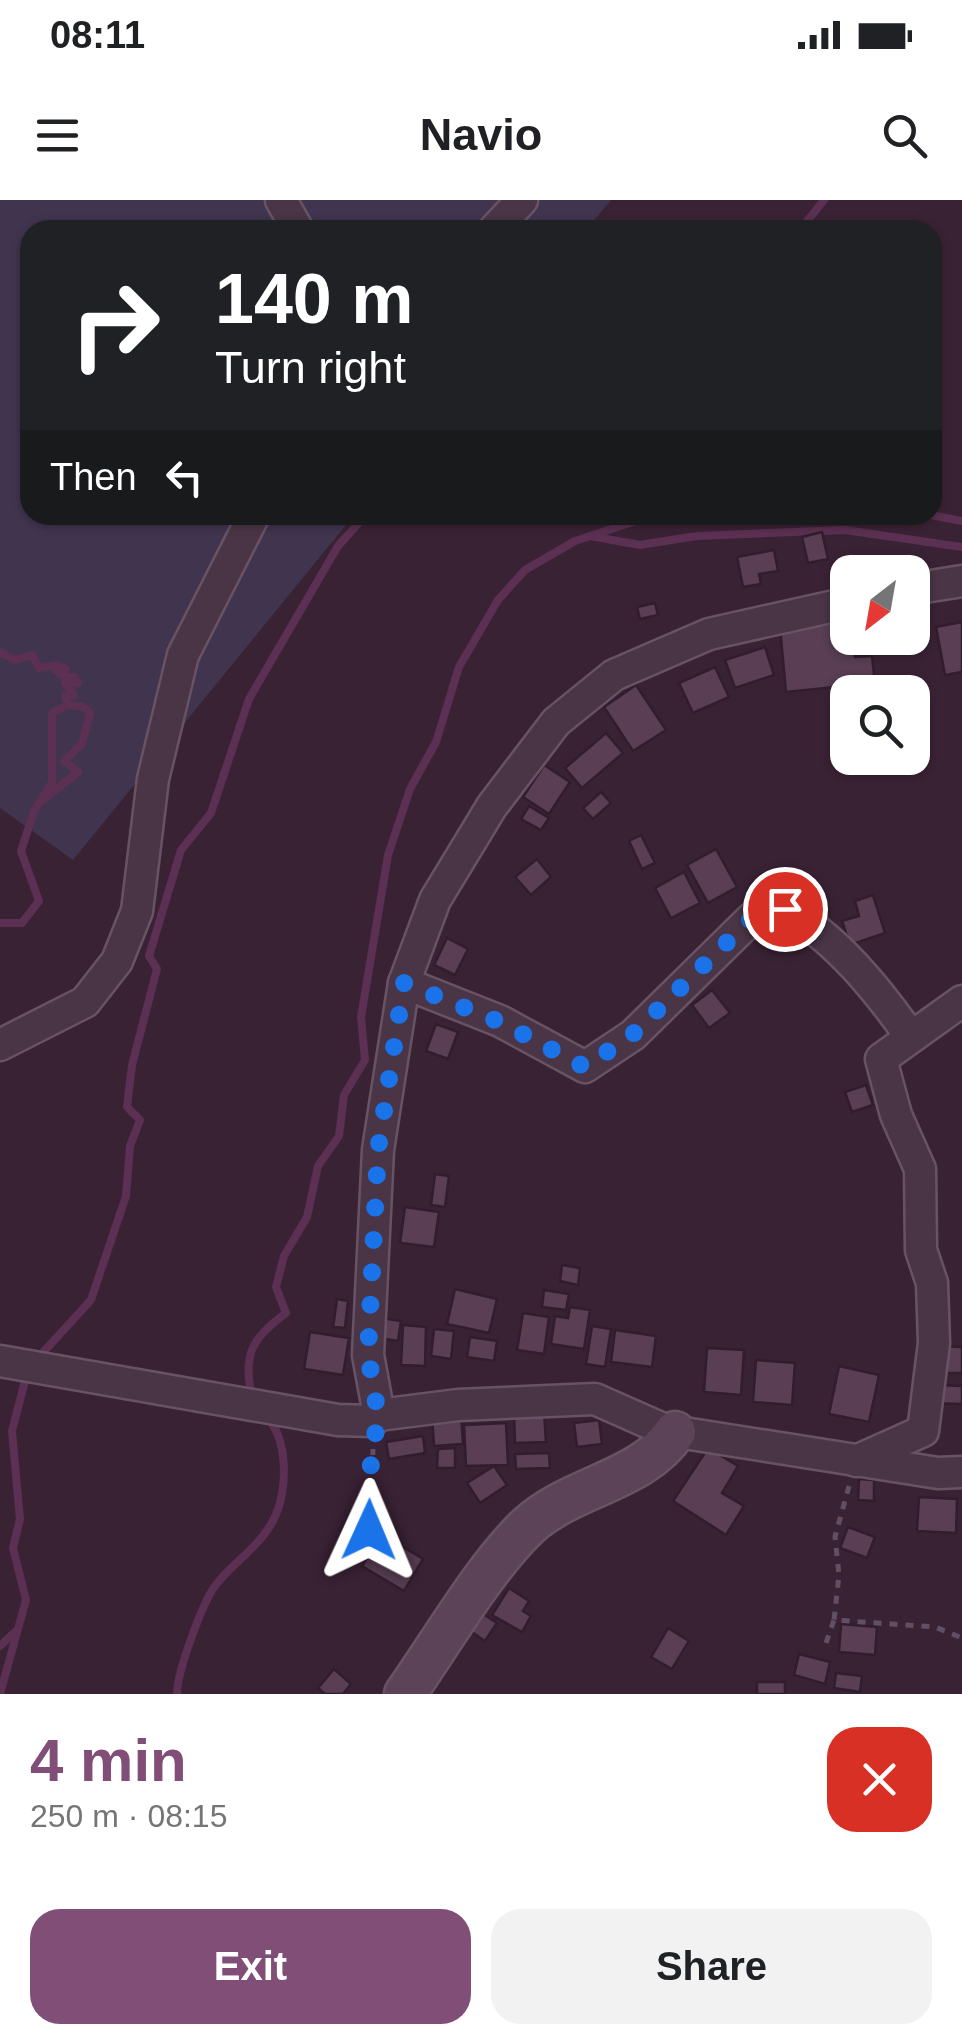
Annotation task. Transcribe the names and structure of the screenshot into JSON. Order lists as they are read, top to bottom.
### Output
{
  "north": "bottom left",
  "page": {
    "status": "08:11",
    "header": "Navio",
    "turn": ["140 m", "Turn right"],
    "then": "Then",
    "heading": ["4 min", "250 m · 08:15"],
    "buttons": ["Exit", "Share"]
  }
}
